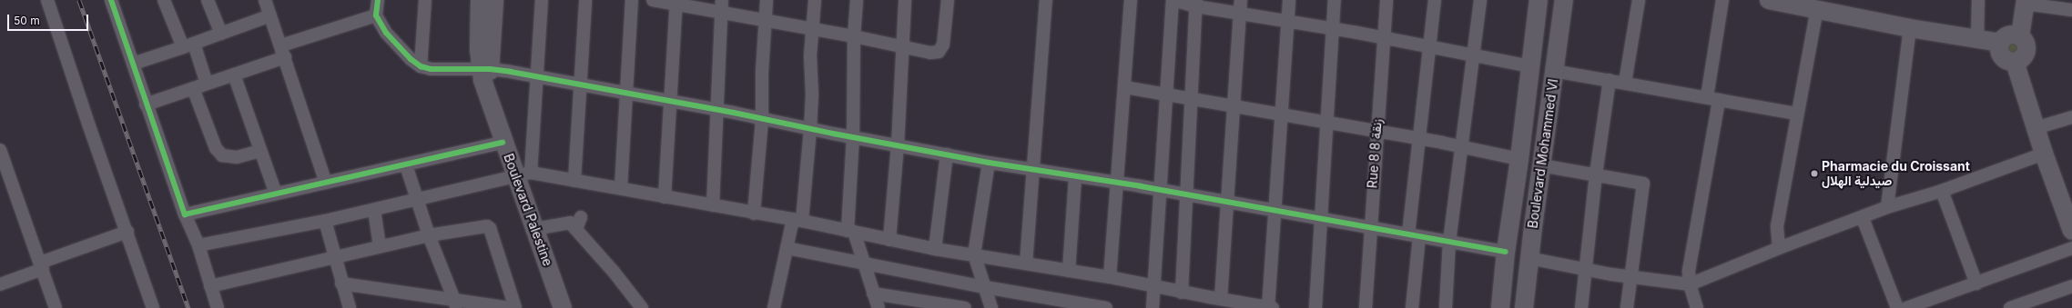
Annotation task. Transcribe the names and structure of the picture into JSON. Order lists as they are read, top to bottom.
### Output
{
  "streets": {
    "street": ["Rue 8 8 زنقة", "Boulevard Mohammed VI", "Boulevard Palestine"]
  },
  "places": ["Pharmacie du Croissant صيدلية الهلال"],
  "scale_bar": "50 m"
}
